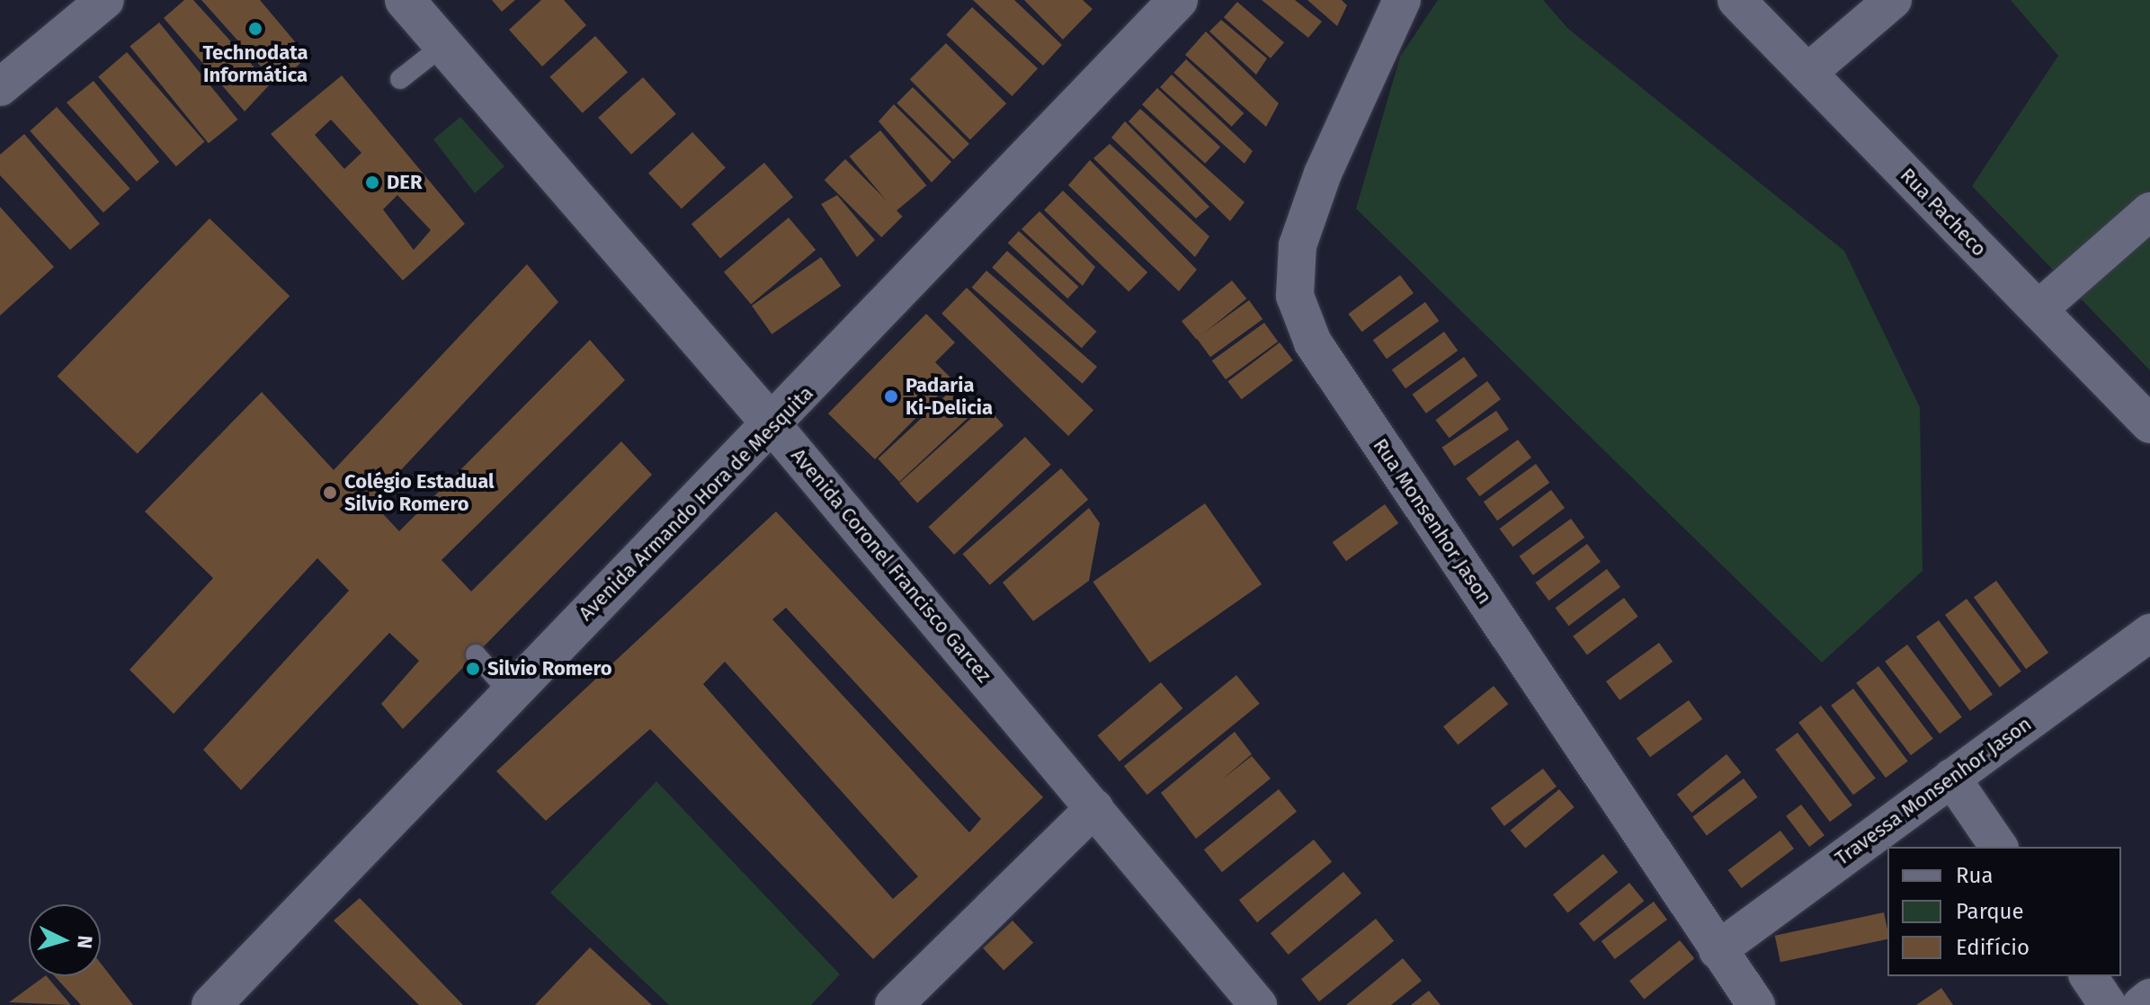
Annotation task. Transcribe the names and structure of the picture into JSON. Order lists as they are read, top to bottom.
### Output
{
  "streets": {
    "main road": ["Avenida Armando Hora de Mesquita", "Avenida Coronel Francisco Garcez"],
    "street": ["Rua Pacheco", "Rua Monsenhor Jason", "Travessa Monsenhor Jason"]
  },
  "crossings": [
    ["Avenida Armando Hora de Mesquita", "Avenida Coronel Francisco Garcez"],
    ["Rua Monsenhor Jason", "Travessa Monsenhor Jason"]
  ],
  "places": [
    "Technodata Informática",
    "DER",
    "Padaria Ki-Delicia",
    "Colégio Estadual Silvio Romero",
    "Silvio Romero"
  ],
  "legend": ["Rua", "Parque", "Edifício"],
  "north": "right"
}
